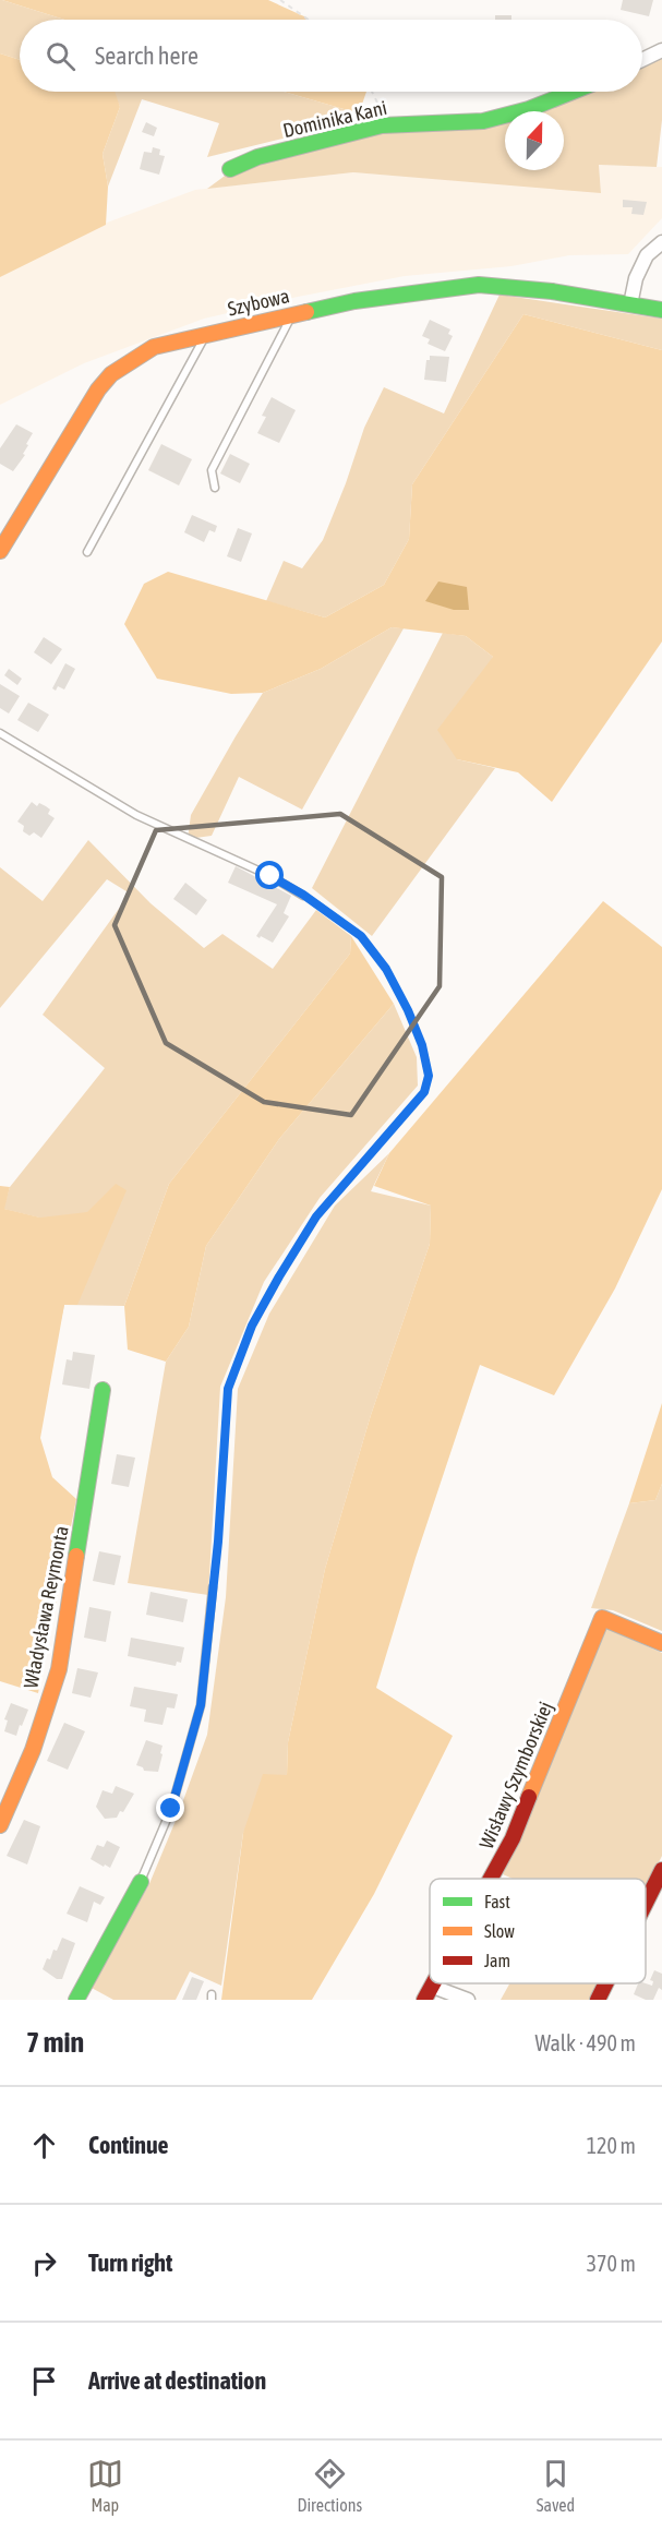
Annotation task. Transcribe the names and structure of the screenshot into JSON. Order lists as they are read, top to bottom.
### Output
{
  "streets": {
    "street": [
      "Dominika Kani",
      "Szybowa",
      "Władysława Reymonta",
      "Wisławy Szymborskiej"
    ]
  },
  "legend": ["Fast", "Slow", "Jam"],
  "north": "top",
  "page": {
    "search": "Search here",
    "heading": ["7 min", "Walk · 490 m"],
    "list": [
      ["Continue", "120 m"],
      ["Turn right", "370 m"],
      "Arrive at destination"
    ],
    "nav": ["Map", "Directions", "Saved"]
  }
}
